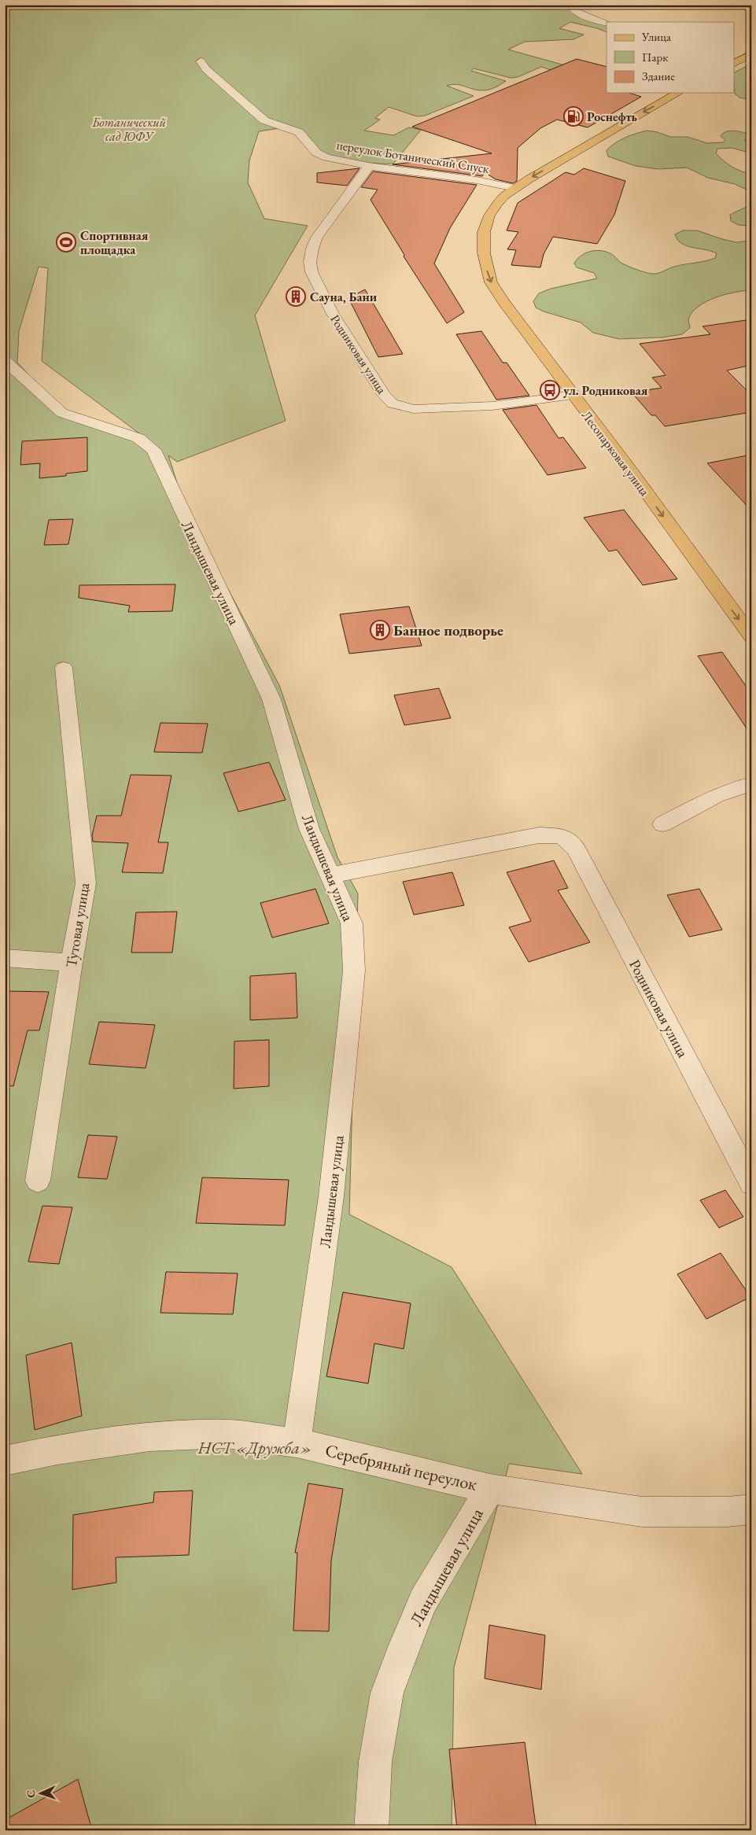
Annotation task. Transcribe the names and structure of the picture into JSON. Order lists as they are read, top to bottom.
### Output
{
  "streets": {
    "main road": ["Лесопарковая улица"],
    "street": [
      "переулок Ботанический Спуск",
      "Родниковая улица",
      "Ландышевая улица",
      "Тутовая улица",
      "Серебряный переулок"
    ]
  },
  "crossings": [
    ["переулок Ботанический Спуск", "Родниковая улица"],
    ["переулок Ботанический Спуск", "Лесопарковая улица"],
    ["Родниковая улица", "Лесопарковая улица"],
    ["Родниковая улица", "Ландышевая улица"],
    ["Ландышевая улица", "Серебряный переулок"]
  ],
  "parks": ["Ботанический сад ЮФУ", "НСТ «Дружба»"],
  "places": {
    "fuel station": ["Роснефть"],
    "sports": ["Спортивная площадка"],
    "building": ["Сауна, Бани", "Банное подворье"],
    "bus stop": ["ул. Родниковая"]
  },
  "legend": ["Улица", "Парк", "Здание"],
  "north": "left"
}
